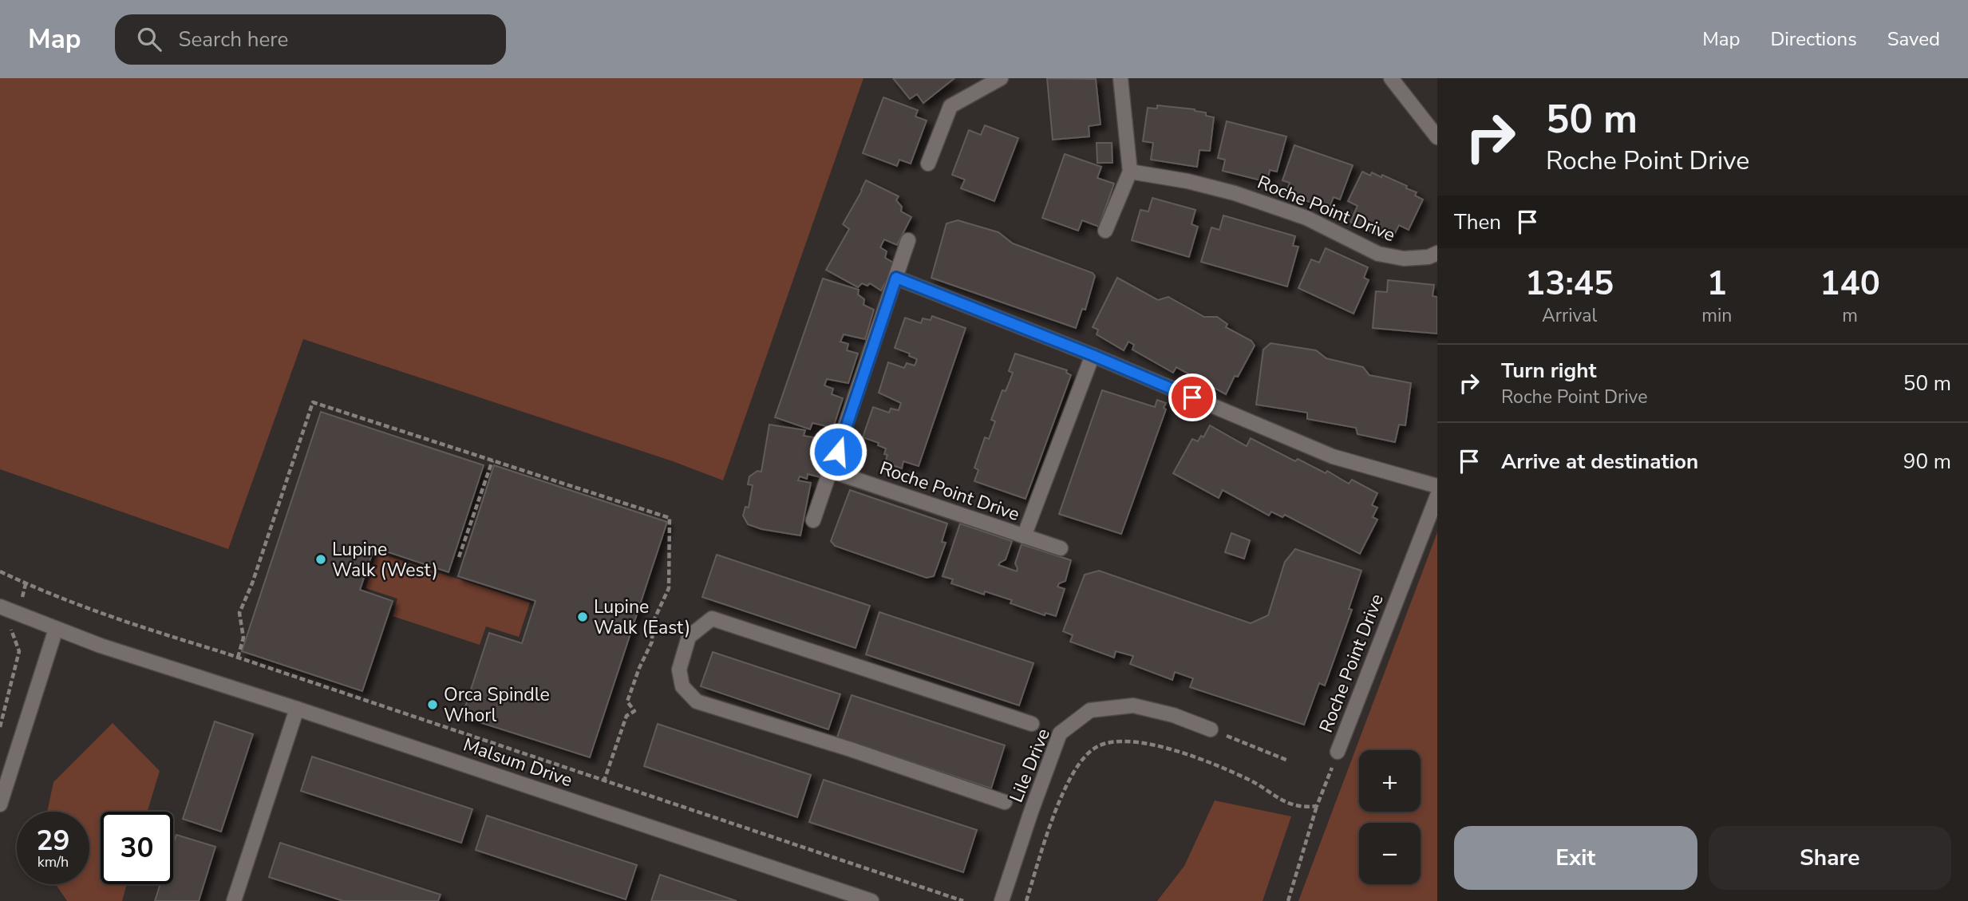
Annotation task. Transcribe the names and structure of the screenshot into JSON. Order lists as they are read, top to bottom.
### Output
{
  "streets": {
    "street": ["Roche Point Drive", "Malsum Drive", "Lile Drive"]
  },
  "places": ["Lupine Walk (West)", "Lupine Walk (East)", "Orca Spindle Whorl"],
  "page": {
    "header": "Map",
    "search": "Search here",
    "nav": ["Map", "Directions", "Saved"],
    "turn": ["50 m", "Roche Point Drive"],
    "then": "Then",
    "eta": [
      "13:45",
      "Arrival",
      "1",
      "min",
      "140",
      "m"
    ],
    "list": [
      {
        "name": "Turn right",
        "note": "Roche Point Drive",
        "value": "50 m"
      },
      {
        "name": "Arrive at destination",
        "value": "90 m"
      }
    ],
    "map_buttons": ["+", "−"],
    "speed": "29 km/h",
    "limit": "30",
    "buttons": ["Exit", "Share"]
  }
}
